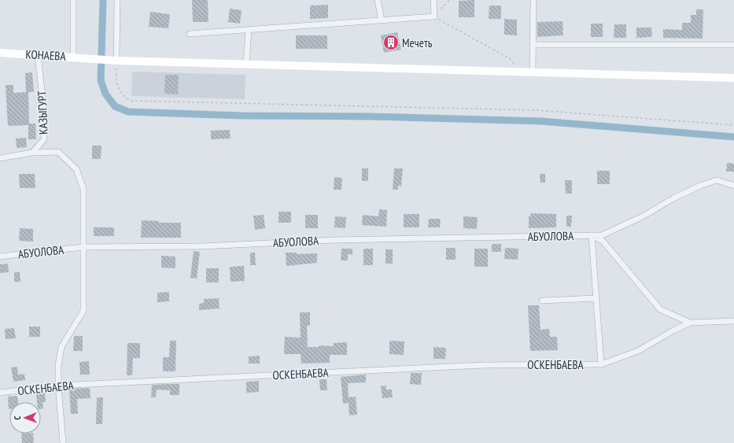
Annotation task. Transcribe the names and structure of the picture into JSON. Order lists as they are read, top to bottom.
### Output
{
  "streets": {
    "main road": ["КОНАЕВА"],
    "street": ["КАЗЫГУРТ", "АБУОЛОВА", "ОСКЕНБАЕВА"]
  },
  "crossings": [
    ["КОНАЕВА", "КАЗЫГУРТ"]
  ],
  "places": {
    "building": ["Мечеть"]
  },
  "north": "left"
}
